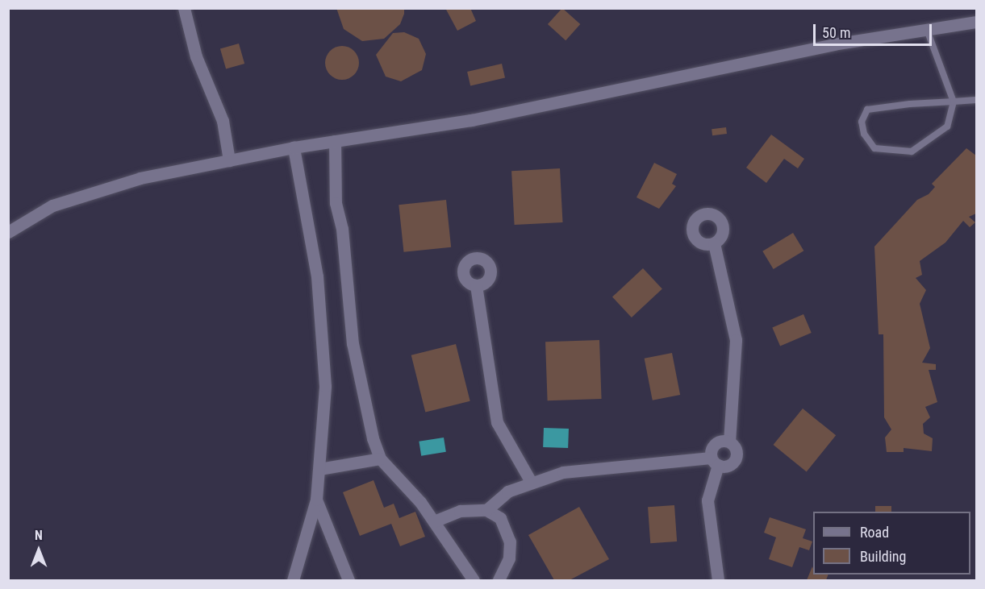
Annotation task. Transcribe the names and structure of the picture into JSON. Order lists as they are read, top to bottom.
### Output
{
  "legend": ["Road", "Building"],
  "scale_bar": "50 m",
  "north": "top"
}
